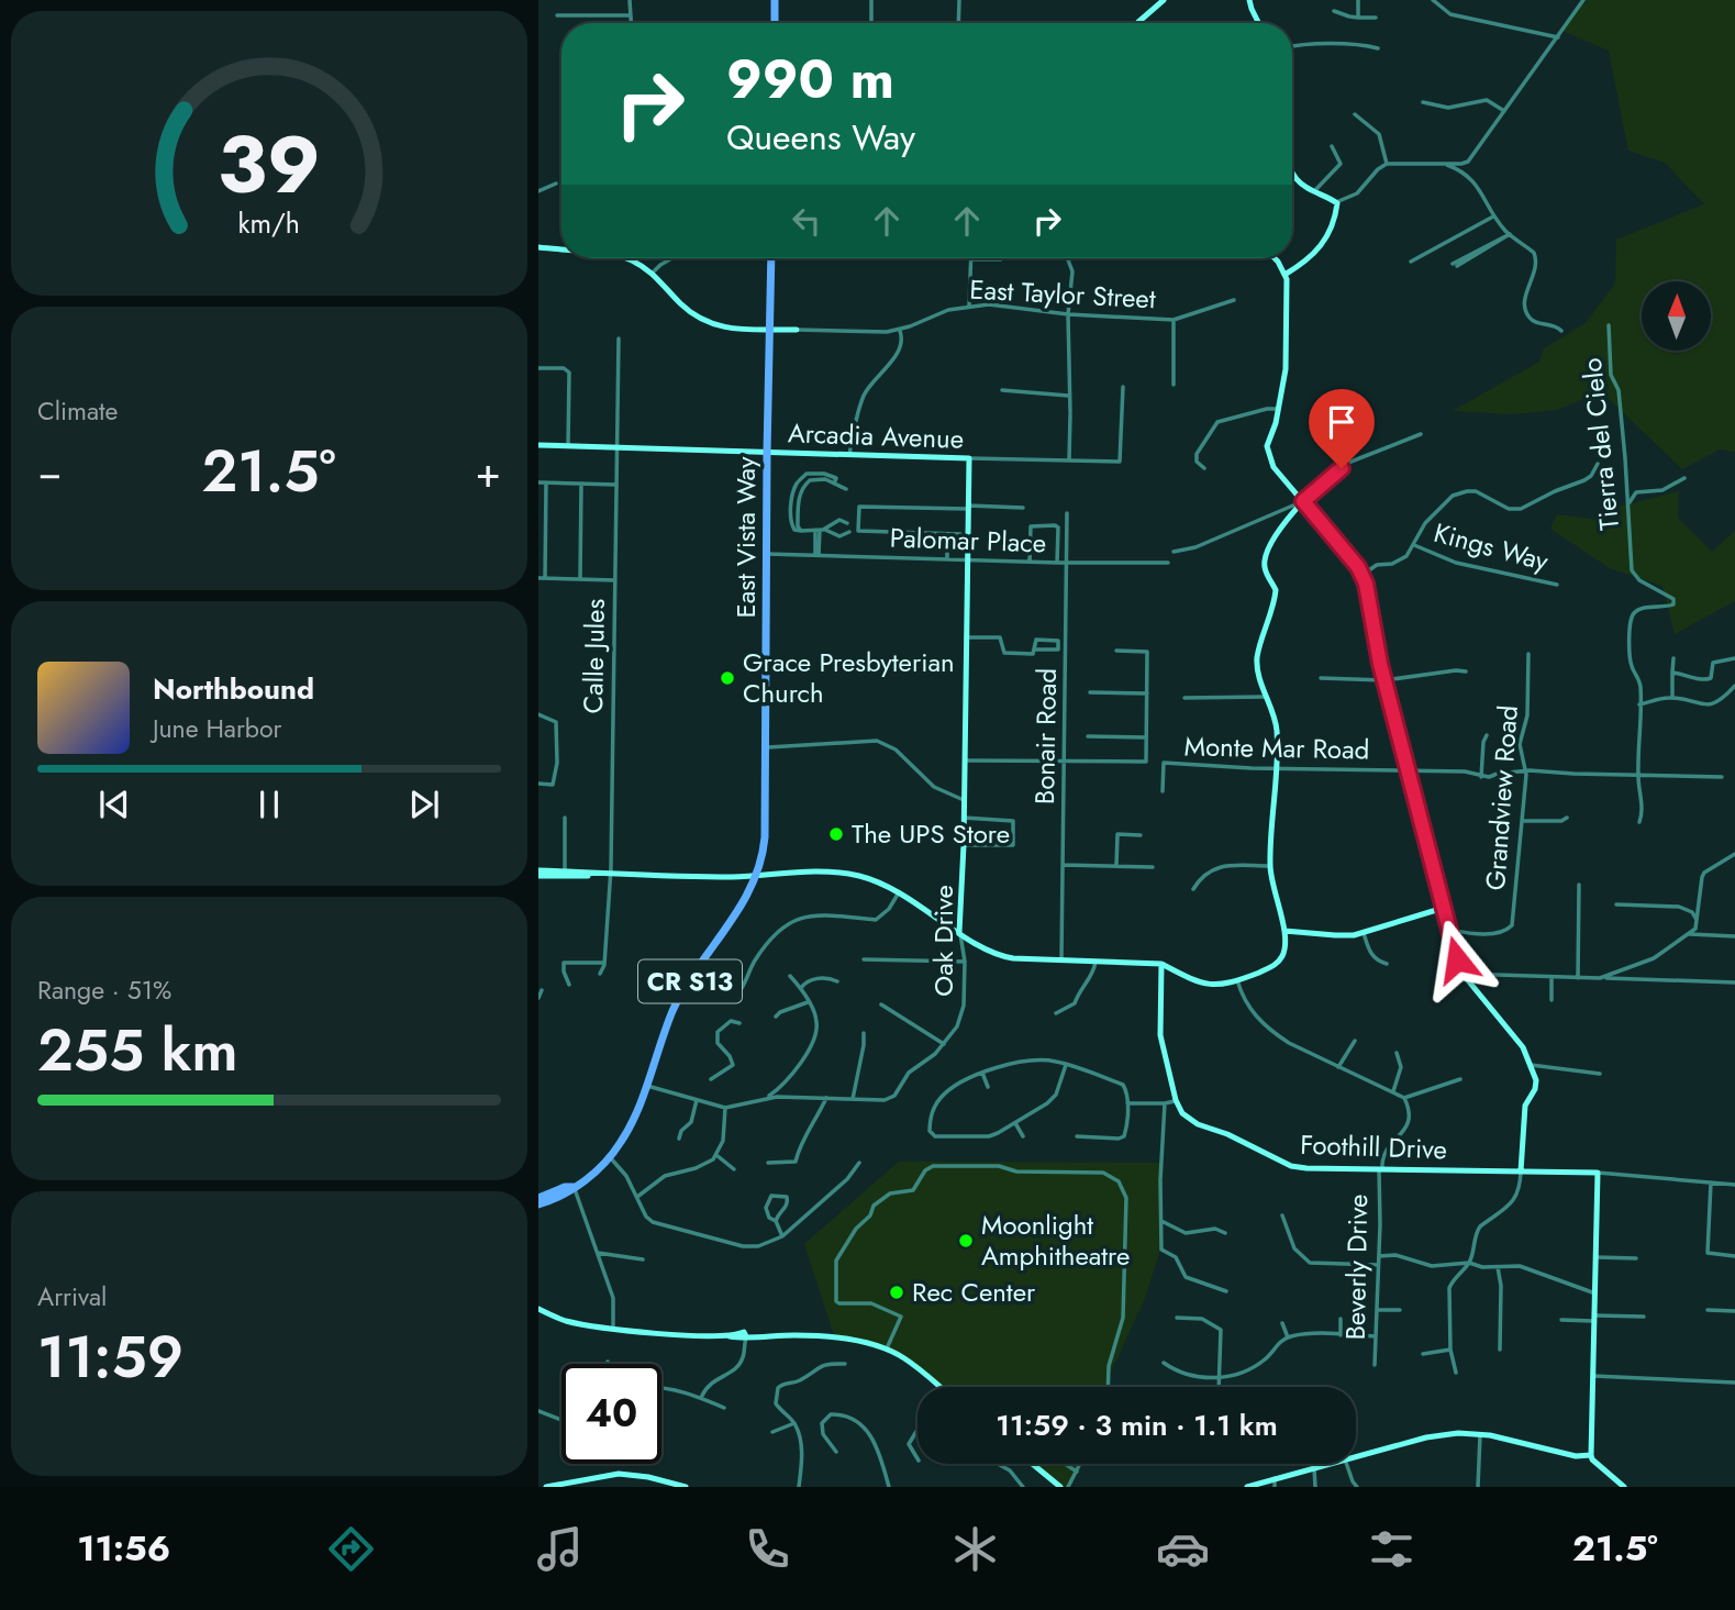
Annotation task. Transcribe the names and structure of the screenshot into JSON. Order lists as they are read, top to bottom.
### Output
{
  "streets": {
    "main road": ["East Vista Way", "CR S13"],
    "street": [
      "East Taylor Street",
      "Arcadia Avenue",
      "Tierra del Cielo",
      "Palomar Place",
      "Kings Way",
      "Calle Jules",
      "Bonair Road",
      "Monte Mar Road",
      "Grandview Road",
      "Oak Drive",
      "Foothill Drive",
      "Beverly Drive"
    ]
  },
  "crossings": [
    ["East Taylor Street", "East Vista Way"],
    ["Arcadia Avenue", "East Vista Way"],
    ["Arcadia Avenue", "Calle Jules"],
    ["Arcadia Avenue", "Oak Drive"],
    ["Tierra del Cielo", "Monte Mar Road"],
    ["East Vista Way", "Palomar Place"],
    ["East Vista Way", "Oak Drive"],
    ["Palomar Place", "Bonair Road"],
    ["Palomar Place", "Oak Drive"],
    ["Bonair Road", "Monte Mar Road"],
    ["Monte Mar Road", "Grandview Road"],
    ["Monte Mar Road", "Oak Drive"],
    ["Foothill Drive", "Beverly Drive"]
  ],
  "places": [
    "Grace Presbyterian Church",
    "The UPS Store",
    "Moonlight Amphitheatre",
    "Rec Center"
  ],
  "north": "top",
  "page": {
    "turn": ["990 m", "Queens Way"],
    "tile": [
      "Climate",
      ["Range · 51%", "255 km"],
      ["Arrival", "11:59"]
    ],
    "heat": ["−", "21.5°", "+"],
    "song": ["Northbound", "June Harbor"],
    "limit": "40",
    "trip": "11:59 · 3 min · 1.1 km",
    "tabs": ["11:56", "21.5°"],
    "gauge": ["39", "km/h"]
  }
}
